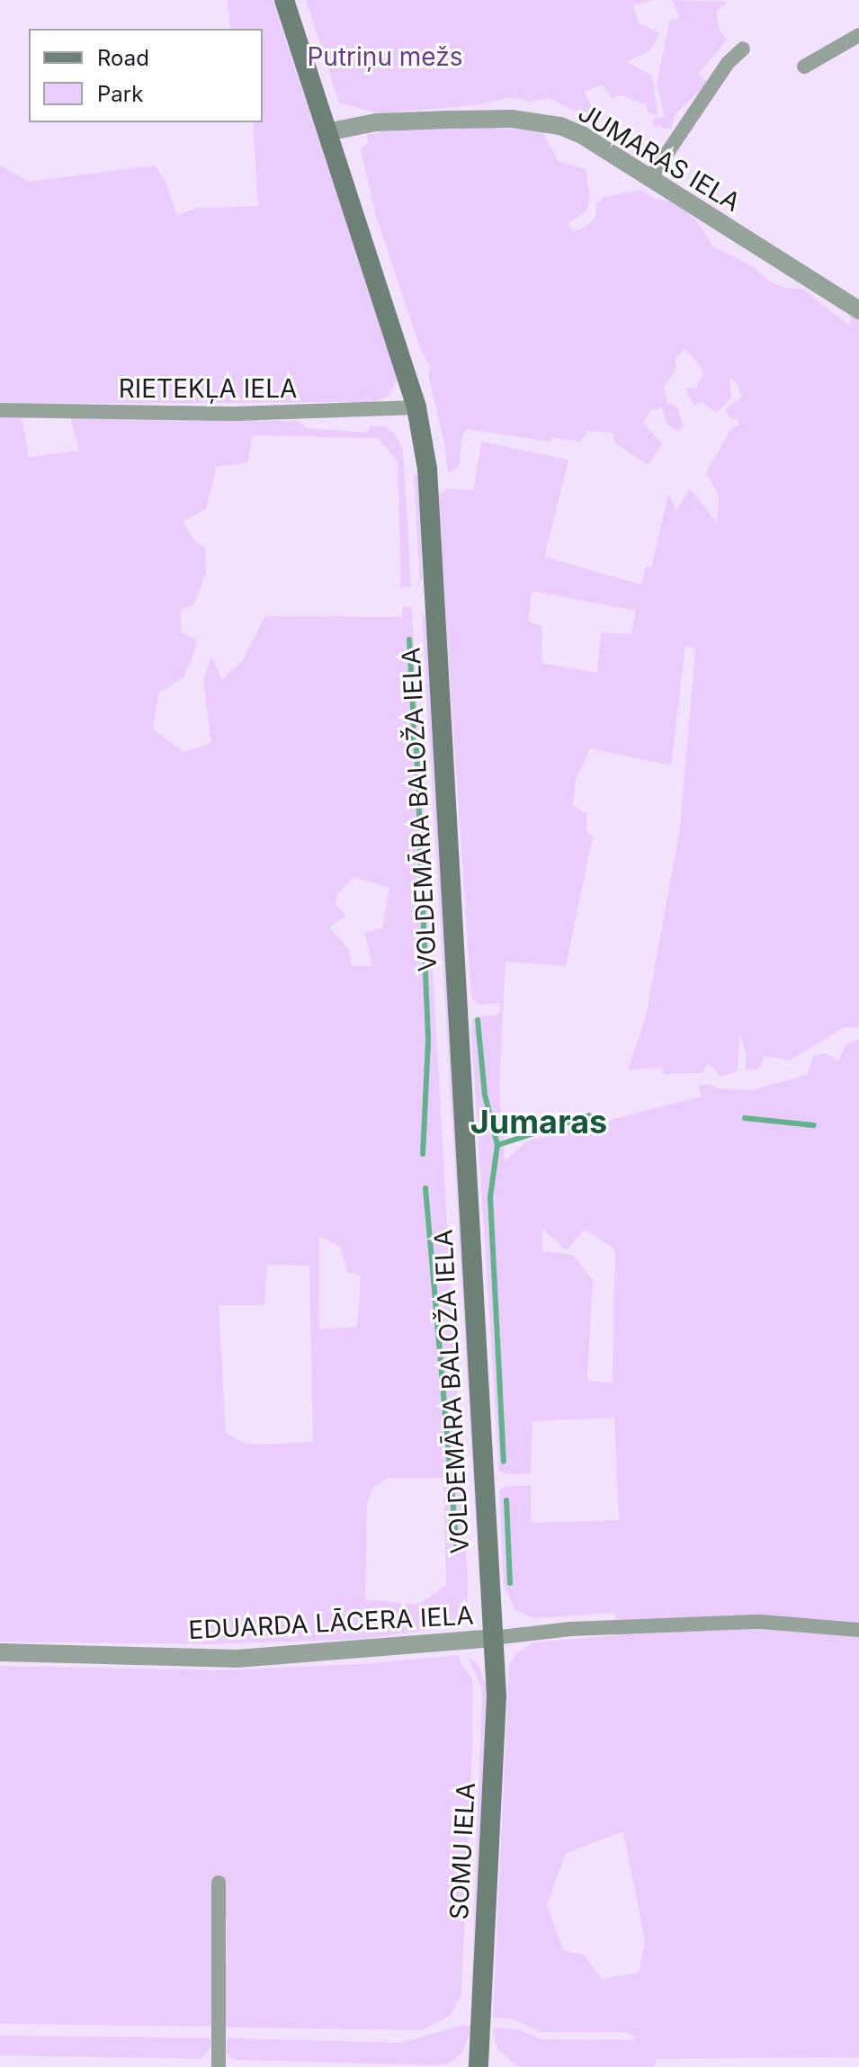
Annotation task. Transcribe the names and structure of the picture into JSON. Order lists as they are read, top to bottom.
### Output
{
  "streets": {
    "main road": ["VOLDEMĀRA BALOŽA IELA", "SOMU IELA"],
    "street": ["JUMARAS IELA", "RIETEKĻA IELA", "EDUARDA LĀCERA IELA"]
  },
  "crossings": [
    ["JUMARAS IELA", "VOLDEMĀRA BALOŽA IELA"],
    ["RIETEKĻA IELA", "VOLDEMĀRA BALOŽA IELA"],
    ["VOLDEMĀRA BALOŽA IELA", "EDUARDA LĀCERA IELA"],
    ["VOLDEMĀRA BALOŽA IELA", "SOMU IELA"],
    ["EDUARDA LĀCERA IELA", "SOMU IELA"]
  ],
  "districts": ["Jumaras"],
  "parks": ["Putriņu mežs"],
  "legend": ["Road", "Park"]
}
